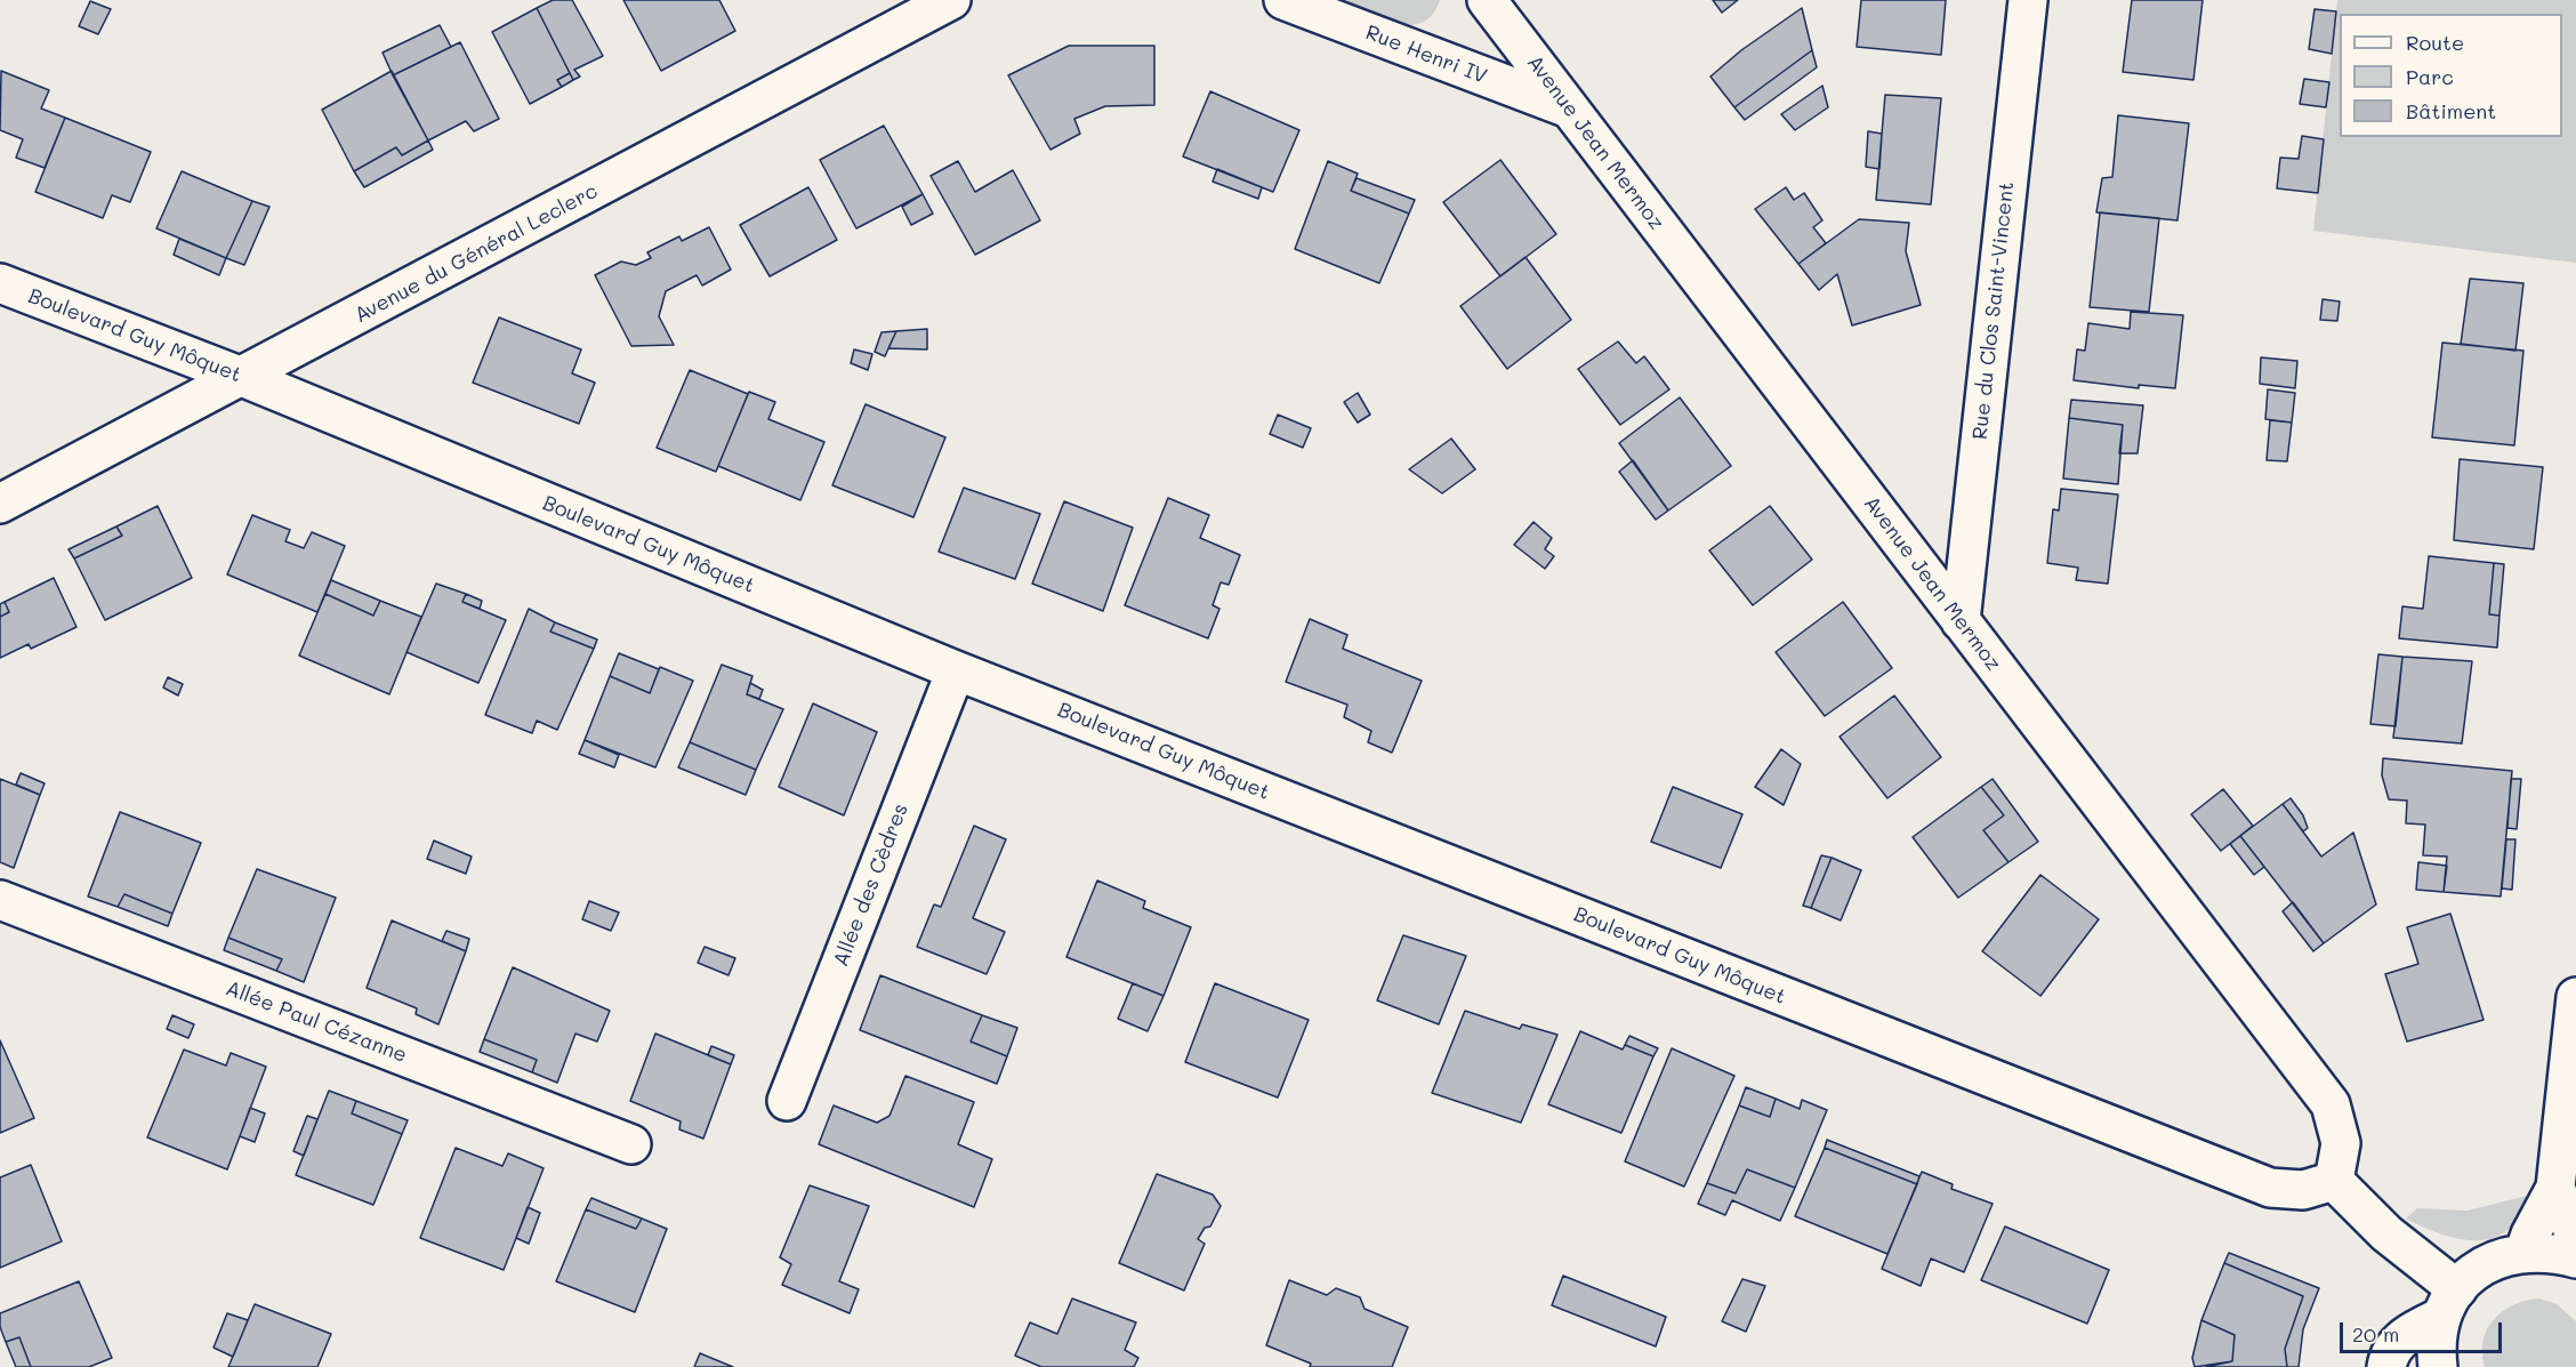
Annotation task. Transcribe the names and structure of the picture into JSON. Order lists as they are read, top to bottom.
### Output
{
  "streets": {
    "street": [
      "Rue Henri IV",
      "Avenue Jean Mermoz",
      "Avenue du Général Leclerc",
      "Rue du Clos Saint-Vincent",
      "Boulevard Guy Môquet",
      "Allée des Cèdres",
      "Allée Paul Cézanne"
    ]
  },
  "crossings": [
    ["Rue Henri IV", "Avenue Jean Mermoz"],
    ["Avenue Jean Mermoz", "Rue du Clos Saint-Vincent"],
    ["Avenue Jean Mermoz", "Boulevard Guy Môquet"],
    ["Avenue du Général Leclerc", "Boulevard Guy Môquet"],
    ["Boulevard Guy Môquet", "Allée des Cèdres"]
  ],
  "legend": ["Route", "Parc", "Bâtiment"],
  "scale_bar": "20 m"
}
